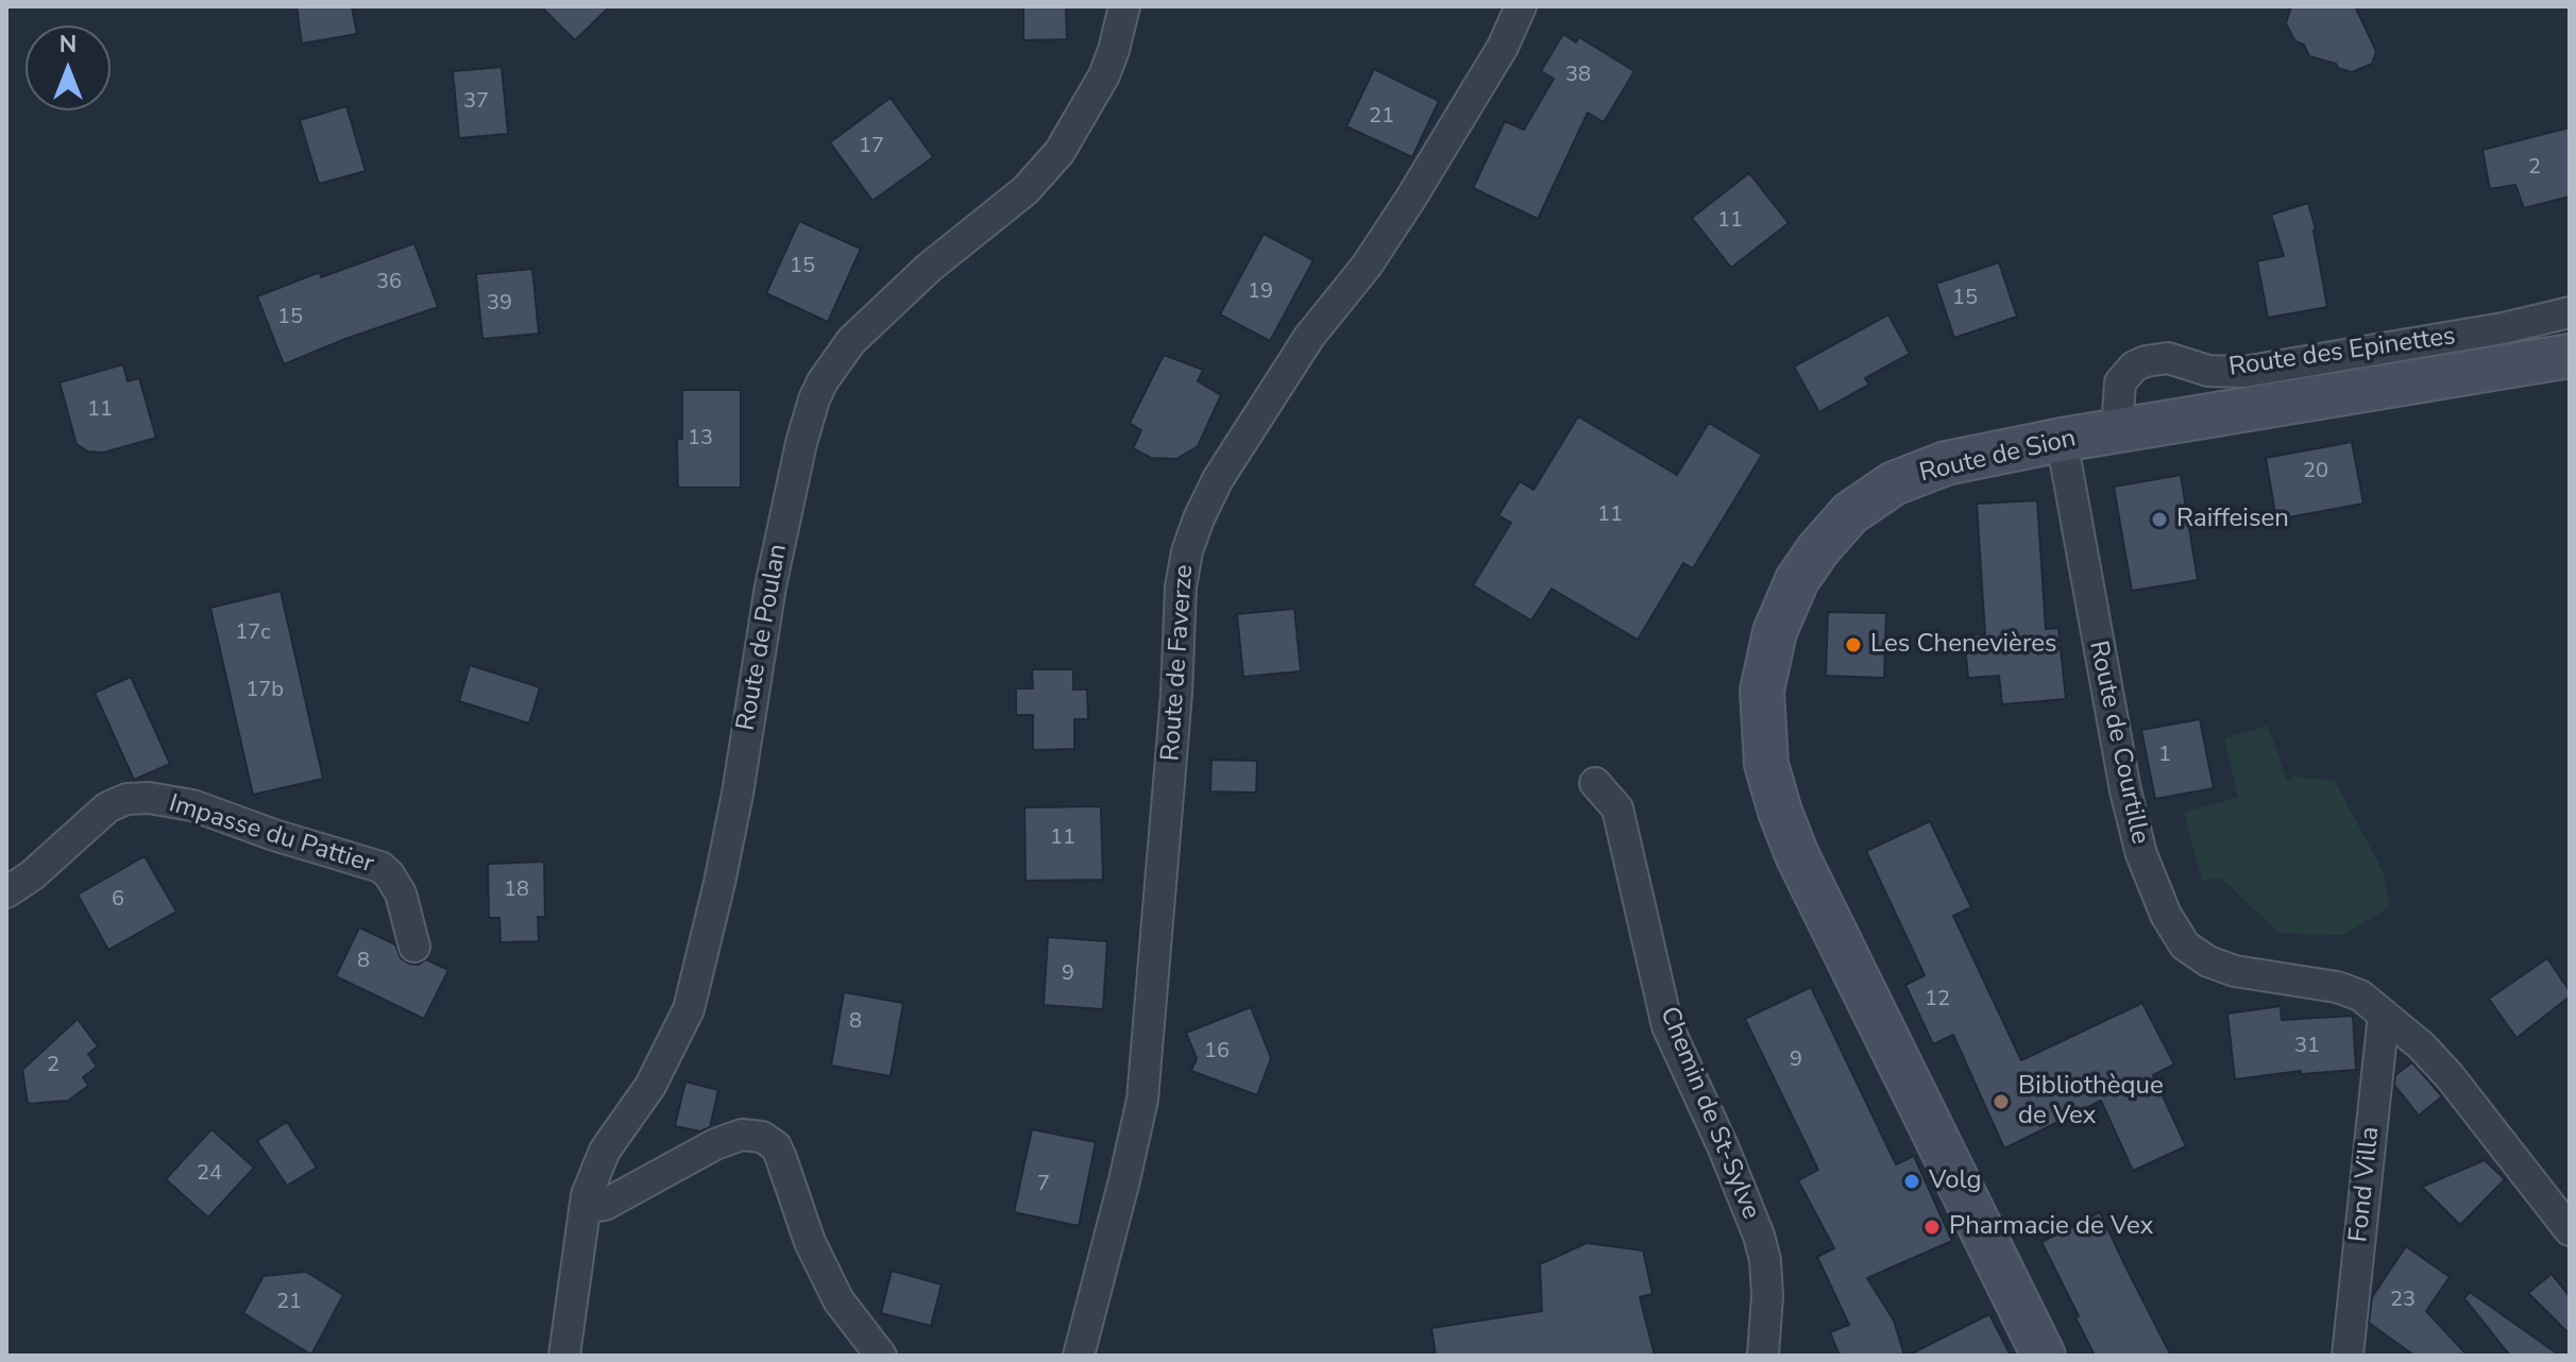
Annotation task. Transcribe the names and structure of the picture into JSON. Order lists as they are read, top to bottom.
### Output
{
  "streets": {
    "main road": ["Route de Sion"],
    "street": [
      "Route des Epinettes",
      "Route de Poulan",
      "Route de Faverze",
      "Route de Courtille",
      "Impasse du Pattier",
      "Chemin de St-Sylve",
      "Fond Villa"
    ]
  },
  "crossings": [
    ["Route des Epinettes", "Route de Sion"],
    ["Route de Sion", "Route de Courtille"],
    ["Route de Courtille", "Fond Villa"]
  ],
  "places": [
    "Raiffeisen",
    "Les Chenevières",
    "Bibliothèque de Vex",
    "Volg",
    "Pharmacie de Vex"
  ],
  "house_numbers": [
    "38",
    "37",
    "21",
    "17",
    "2",
    "11",
    "15",
    "36",
    "19",
    "15",
    "39",
    "15",
    "11",
    "13",
    "20",
    "11",
    "17c",
    "17b",
    "1",
    "11",
    "18",
    "6",
    "8",
    "9",
    "12",
    "8",
    "31",
    "16",
    "9",
    "2",
    "24",
    "7",
    "23",
    "21"
  ],
  "north": "top"
}
